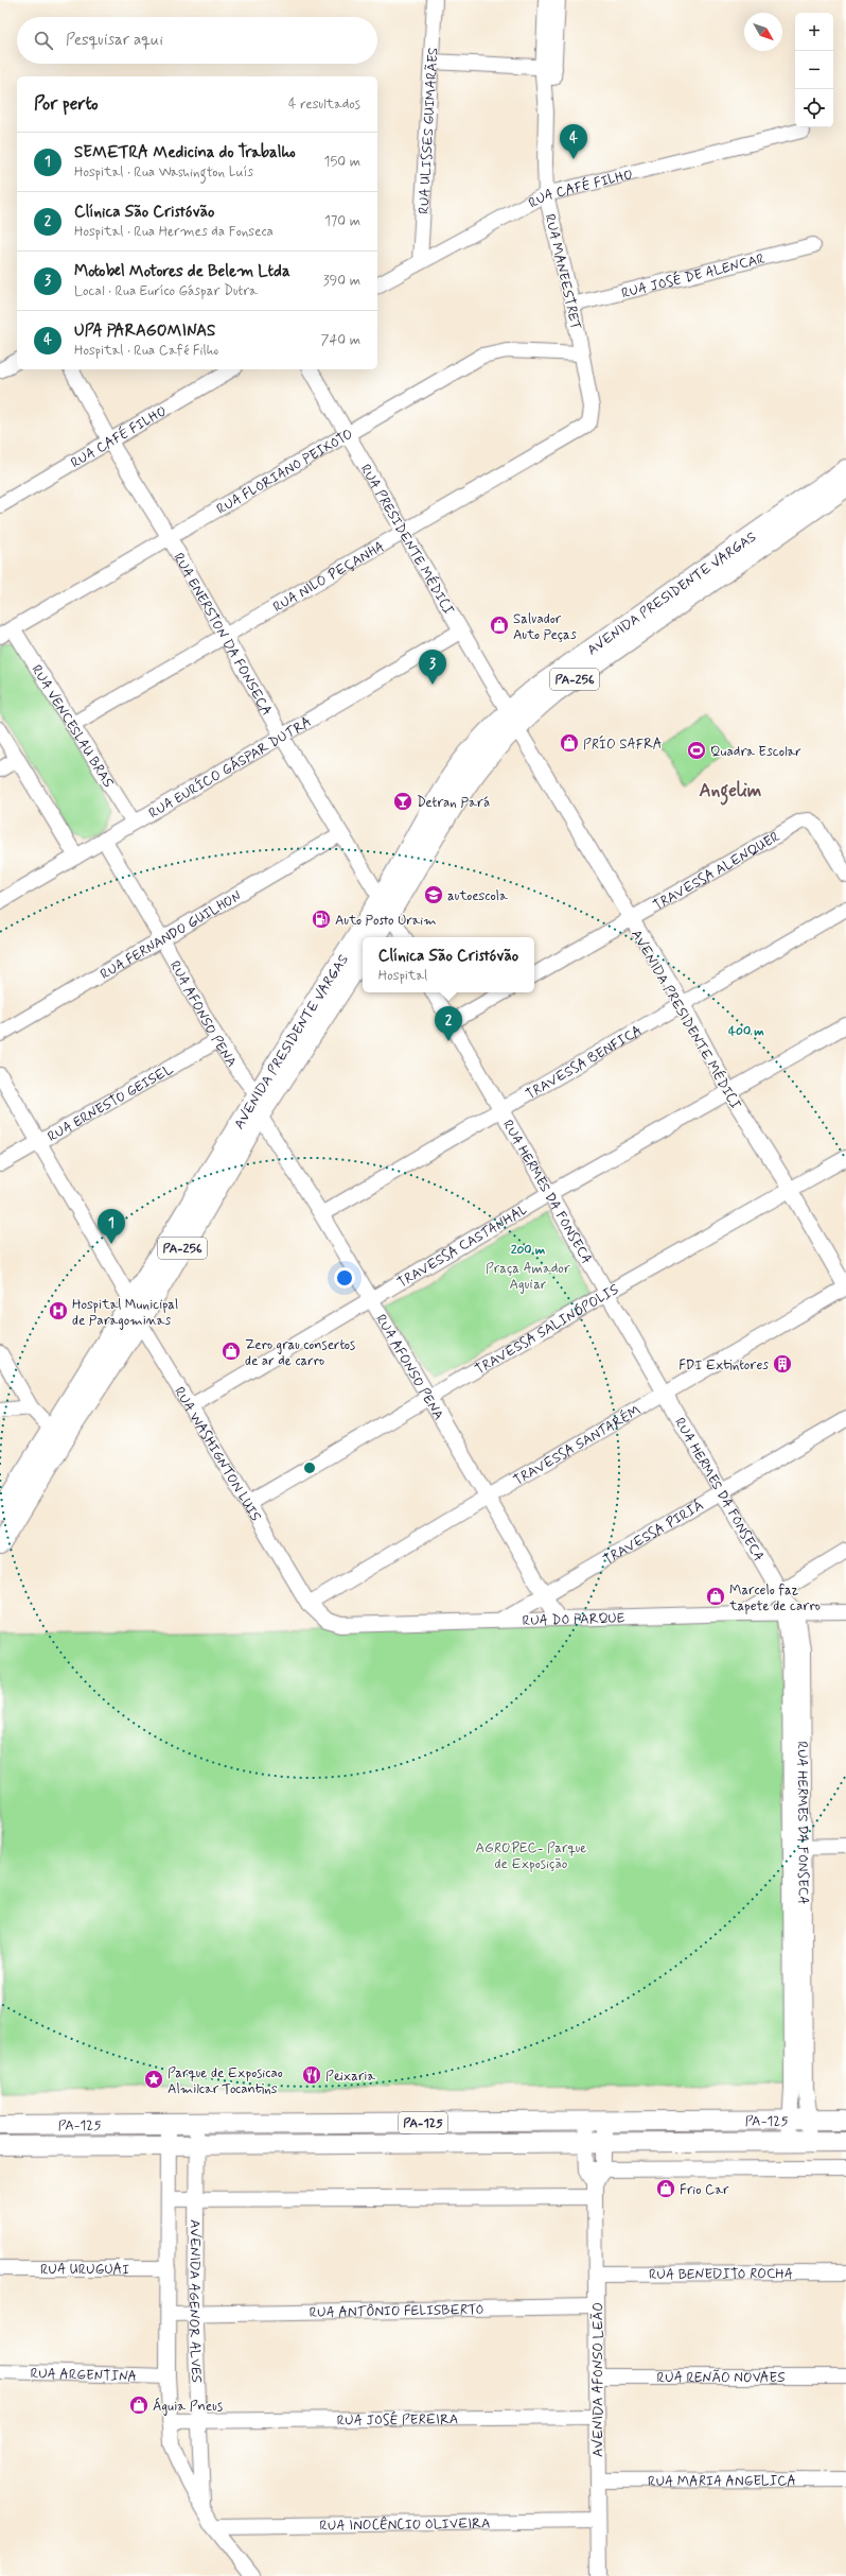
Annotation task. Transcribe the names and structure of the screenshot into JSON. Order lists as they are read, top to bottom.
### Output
{
  "streets": {
    "main road": ["AVENIDA PRESIDENTE VARGAS", "PA-256", "PA-125"],
    "street": [
      "RUA ULISSES GUIMARÃES",
      "RUA CAFÉ FILHO",
      "RUA MANEESTRET",
      "RUA JOSÉ DE ALENCAR",
      "RUA FLORIANO PEIXOTO",
      "RUA PRESIDENTE MÉDICI",
      "RUA NILO PEÇANHA",
      "RUA ENERSTON DA FONSECA",
      "RUA VENCESLAU BRAS",
      "RUA EURÍCO GÁSPAR DUTRA",
      "TRAVESSA ALENQUER",
      "RUA FERNANDO GUILHON",
      "RUA AFONSO PENA",
      "AVENIDA PRESIDENTE MÉDICI",
      "TRAVESSA BENFICA",
      "RUA ERNESTO GEISEL",
      "RUA HERMES DA FONSECA",
      "TRAVESSA CASTANHAL",
      "TRAVESSA SALINÓPOLIS",
      "TRAVESSA SANTARÉM",
      "RUA WASHIGNTON LUIS",
      "TRAVESSA PIRIÁ",
      "RUA DO PARQUE",
      "RUA URUGUAI",
      "RUA BENEDITO ROCHA",
      "AVENIDA AGENOR ALVES",
      "RUA ANTÔNIO FELISBERTO",
      "RUA ARGENTINA",
      "RUA RENÃO NOVAES",
      "AVENIDA AFONSO LEÃO",
      "RUA JOSÉ PEREIRA",
      "RUA MARIA ANGELICA",
      "RUA INOCÊNCIO OLIVEIRA"
    ]
  },
  "crossings": [
    ["RUA ULISSES GUIMARÃES", "RUA CAFÉ FILHO"],
    ["RUA CAFÉ FILHO", "RUA MANEESTRET"],
    ["RUA CAFÉ FILHO", "RUA ENERSTON DA FONSECA"],
    ["RUA MANEESTRET", "RUA JOSÉ DE ALENCAR"],
    ["RUA MANEESTRET", "RUA FLORIANO PEIXOTO"],
    ["RUA MANEESTRET", "RUA NILO PEÇANHA"],
    ["RUA FLORIANO PEIXOTO", "RUA PRESIDENTE MÉDICI"],
    ["RUA FLORIANO PEIXOTO", "RUA ENERSTON DA FONSECA"],
    ["RUA FLORIANO PEIXOTO", "RUA VENCESLAU BRAS"],
    ["RUA PRESIDENTE MÉDICI", "RUA NILO PEÇANHA"],
    ["RUA PRESIDENTE MÉDICI", "AVENIDA PRESIDENTE VARGAS"],
    ["RUA PRESIDENTE MÉDICI", "RUA EURÍCO GÁSPAR DUTRA"],
    ["RUA NILO PEÇANHA", "RUA ENERSTON DA FONSECA"],
    ["RUA NILO PEÇANHA", "RUA VENCESLAU BRAS"],
    ["AVENIDA PRESIDENTE VARGAS", "RUA ENERSTON DA FONSECA"],
    ["AVENIDA PRESIDENTE VARGAS", "RUA AFONSO PENA"],
    ["AVENIDA PRESIDENTE VARGAS", "AVENIDA PRESIDENTE MÉDICI"],
    ["AVENIDA PRESIDENTE VARGAS", "RUA WASHIGNTON LUIS"],
    ["RUA ENERSTON DA FONSECA", "RUA EURÍCO GÁSPAR DUTRA"],
    ["RUA ENERSTON DA FONSECA", "RUA FERNANDO GUILHON"],
    ["RUA VENCESLAU BRAS", "RUA EURÍCO GÁSPAR DUTRA"],
    ["RUA EURÍCO GÁSPAR DUTRA", "RUA AFONSO PENA"],
    ["TRAVESSA ALENQUER", "AVENIDA PRESIDENTE MÉDICI"],
    ["RUA FERNANDO GUILHON", "RUA AFONSO PENA"],
    ["RUA AFONSO PENA", "TRAVESSA BENFICA"],
    ["RUA AFONSO PENA", "RUA ERNESTO GEISEL"],
    ["RUA AFONSO PENA", "TRAVESSA CASTANHAL"],
    ["RUA AFONSO PENA", "TRAVESSA SALINÓPOLIS"],
    ["RUA AFONSO PENA", "TRAVESSA SANTARÉM"],
    ["RUA AFONSO PENA", "TRAVESSA PIRIÁ"],
    ["RUA AFONSO PENA", "RUA DO PARQUE"],
    ["AVENIDA PRESIDENTE MÉDICI", "TRAVESSA BENFICA"],
    ["AVENIDA PRESIDENTE MÉDICI", "TRAVESSA CASTANHAL"],
    ["AVENIDA PRESIDENTE MÉDICI", "TRAVESSA SALINÓPOLIS"],
    ["AVENIDA PRESIDENTE MÉDICI", "TRAVESSA SANTARÉM"],
    ["TRAVESSA BENFICA", "RUA HERMES DA FONSECA"],
    ["RUA ERNESTO GEISEL", "RUA WASHIGNTON LUIS"],
    ["RUA HERMES DA FONSECA", "TRAVESSA CASTANHAL"],
    ["RUA HERMES DA FONSECA", "TRAVESSA SALINÓPOLIS"],
    ["RUA HERMES DA FONSECA", "TRAVESSA SANTARÉM"],
    ["RUA HERMES DA FONSECA", "TRAVESSA PIRIÁ"],
    ["RUA HERMES DA FONSECA", "PA-125"],
    ["TRAVESSA CASTANHAL", "RUA WASHIGNTON LUIS"],
    ["TRAVESSA SALINÓPOLIS", "RUA WASHIGNTON LUIS"],
    ["TRAVESSA SANTARÉM", "RUA WASHIGNTON LUIS"],
    ["TRAVESSA SANTARÉM", "RUA DO PARQUE"],
    ["RUA WASHIGNTON LUIS", "RUA DO PARQUE"],
    ["TRAVESSA PIRIÁ", "RUA DO PARQUE"],
    ["PA-125", "AVENIDA AGENOR ALVES"],
    ["RUA BENEDITO ROCHA", "AVENIDA AFONSO LEÃO"],
    ["AVENIDA AGENOR ALVES", "RUA ANTÔNIO FELISBERTO"],
    ["AVENIDA AGENOR ALVES", "RUA JOSÉ PEREIRA"],
    ["RUA ANTÔNIO FELISBERTO", "AVENIDA AFONSO LEÃO"],
    ["RUA RENÃO NOVAES", "AVENIDA AFONSO LEÃO"],
    ["AVENIDA AFONSO LEÃO", "RUA JOSÉ PEREIRA"],
    ["AVENIDA AFONSO LEÃO", "RUA MARIA ANGELICA"],
    ["AVENIDA AFONSO LEÃO", "RUA INOCÊNCIO OLIVEIRA"]
  ],
  "districts": ["Angelim"],
  "parks": ["Praça Amador Aguiar", "AGROPEC- Parque de Exposição"],
  "places": {
    "shop": [
      "Salvador Auto Peças",
      "PRÍO SAFRA",
      "Zero grau consertos de ar de carro",
      "Marcelo faz tapete de carro",
      "Frio Car",
      "Águia Pneus"
    ],
    "sports": ["Quadra Escolar"],
    "bar": ["Detran Pará"],
    "school or university": ["autoescola"],
    "fuel station": ["Auto Posto Uraim"],
    "hospital": ["Hospital Municipal de Paragominas"],
    "building": ["FDI Extintores"],
    "restaurant": ["Peixaria"],
    "place": ["Parque de Exposicao Almilcar Tocantins"]
  },
  "north": "bottom right",
  "page": {
    "map_buttons": ["+", "−"],
    "search": "Pesquisar aqui",
    "heading": ["Por perto", "4 resultados"],
    "pins": [
      "4",
      "3",
      "2",
      "1"
    ],
    "list": [
      {
        "mark": "1",
        "name": "SEMETRA Medicina do Trabalho",
        "note": "Hospital · Rua Washington Luís",
        "value": "150 m"
      },
      {
        "mark": "2",
        "name": "Clínica São Cristóvão",
        "note": "Hospital · Rua Hermes da Fonseca",
        "value": "170 m"
      },
      {
        "mark": "3",
        "name": "Motobel Motores de Belem Ltda",
        "note": "Local · Rua Euríco Gáspar Dutra",
        "value": "390 m"
      },
      {
        "mark": "4",
        "name": "UPA PARAGOMINAS",
        "note": "Hospital · Rua Café Filho",
        "value": "740 m"
      }
    ],
    "popup": ["Clínica São Cristóvão", "Hospital"]
  },
  "rings": ["400 m", "200 m"]
}
